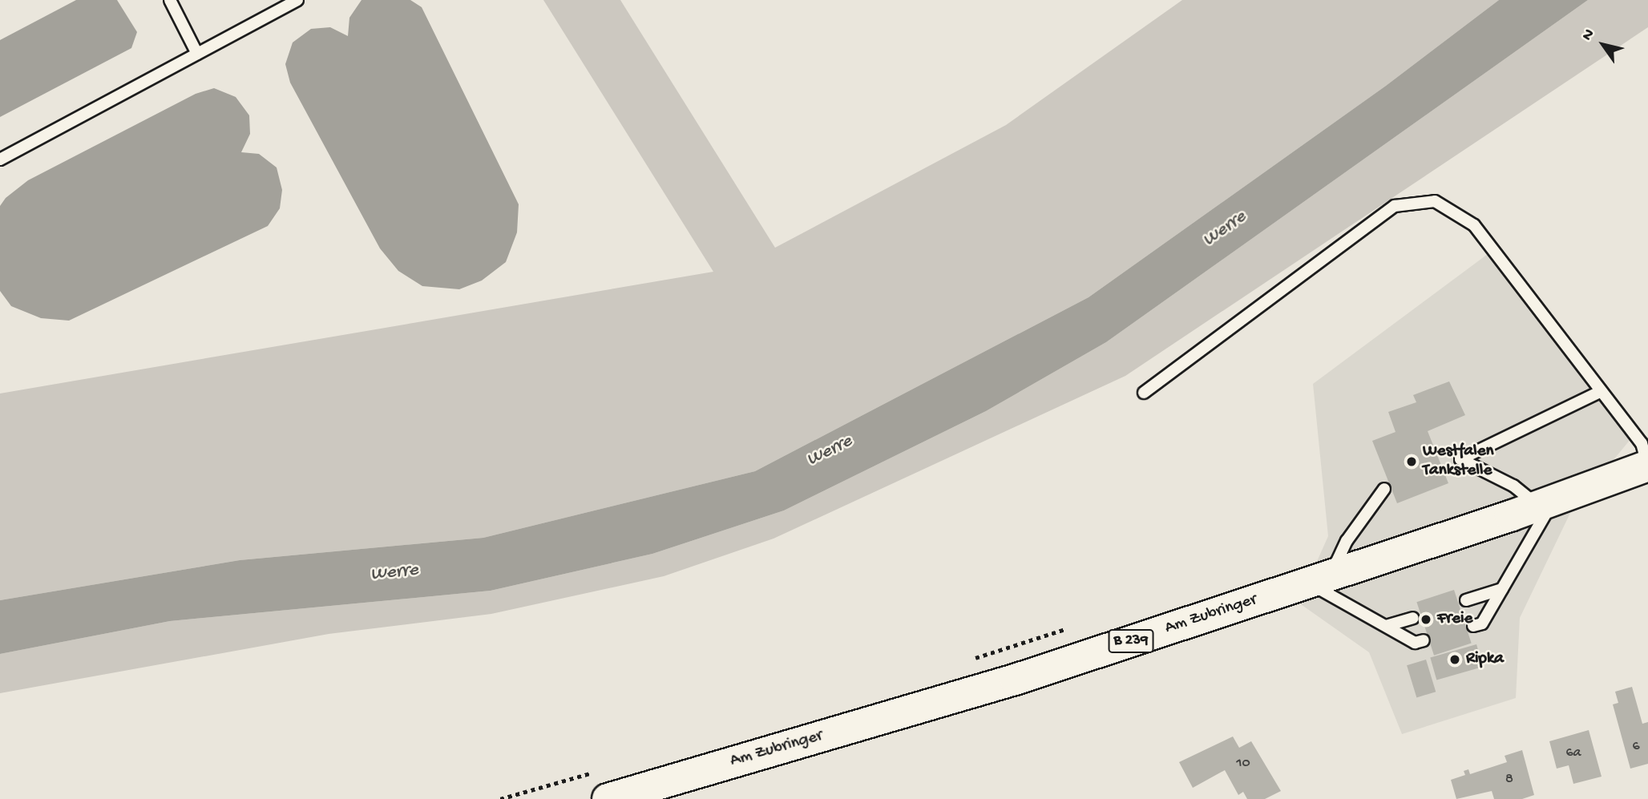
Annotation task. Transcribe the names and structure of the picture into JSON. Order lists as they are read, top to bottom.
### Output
{
  "streets": {
    "main road": ["Am Zubringer", "B 239"]
  },
  "water": ["Werre"],
  "places": ["Westfalen Tankstelle", "Freie", "Ripka"],
  "house_numbers": [
    "6",
    "6a",
    "10",
    "8"
  ],
  "north": "top left"
}
